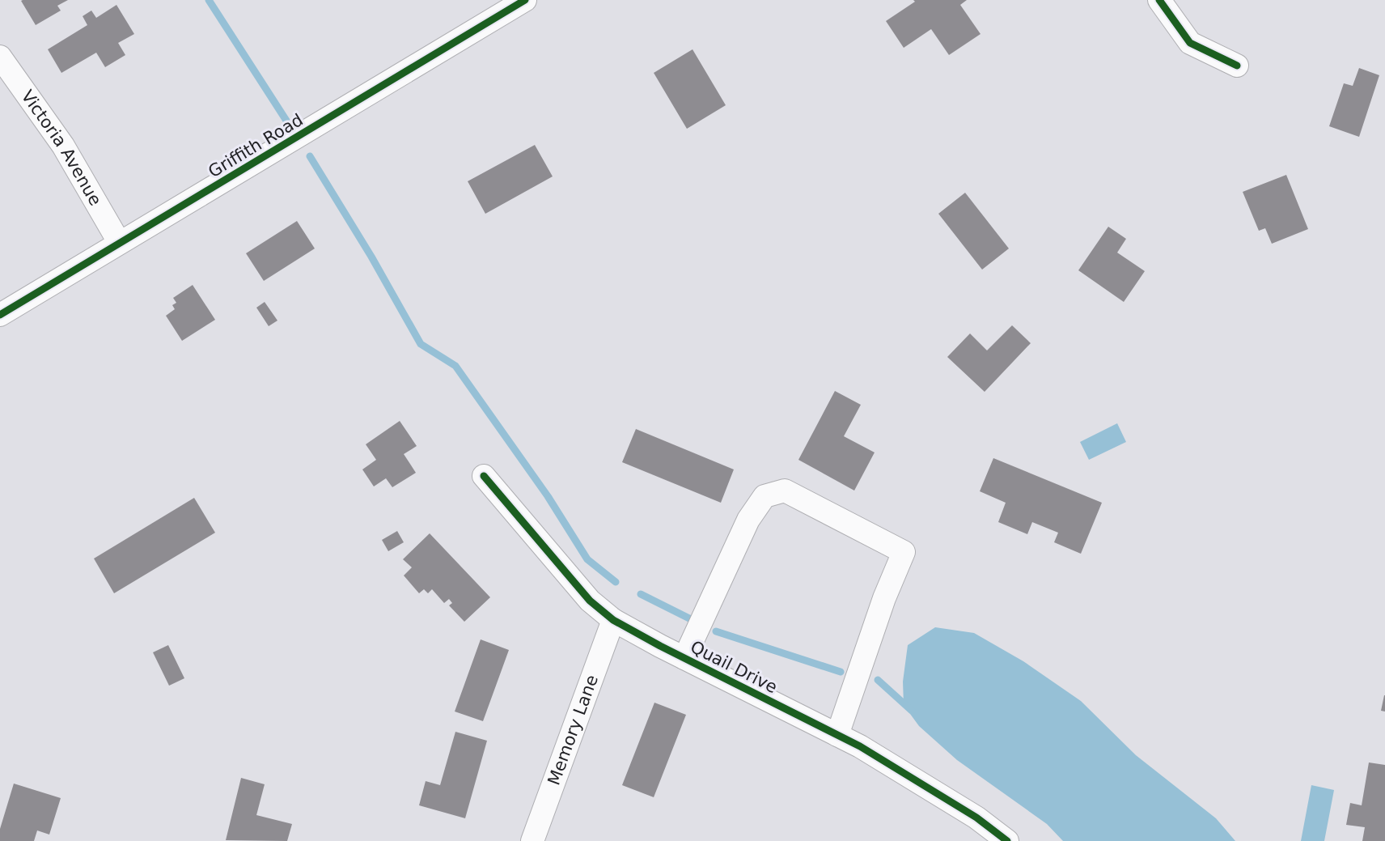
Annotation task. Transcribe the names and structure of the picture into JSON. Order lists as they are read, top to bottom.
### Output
{
  "streets": {
    "street": [
      "Griffith Road",
      "Victoria Avenue",
      "Quail Drive",
      "Memory Lane"
    ]
  },
  "crossings": [
    ["Griffith Road", "Victoria Avenue"],
    ["Quail Drive", "Memory Lane"]
  ]
}
